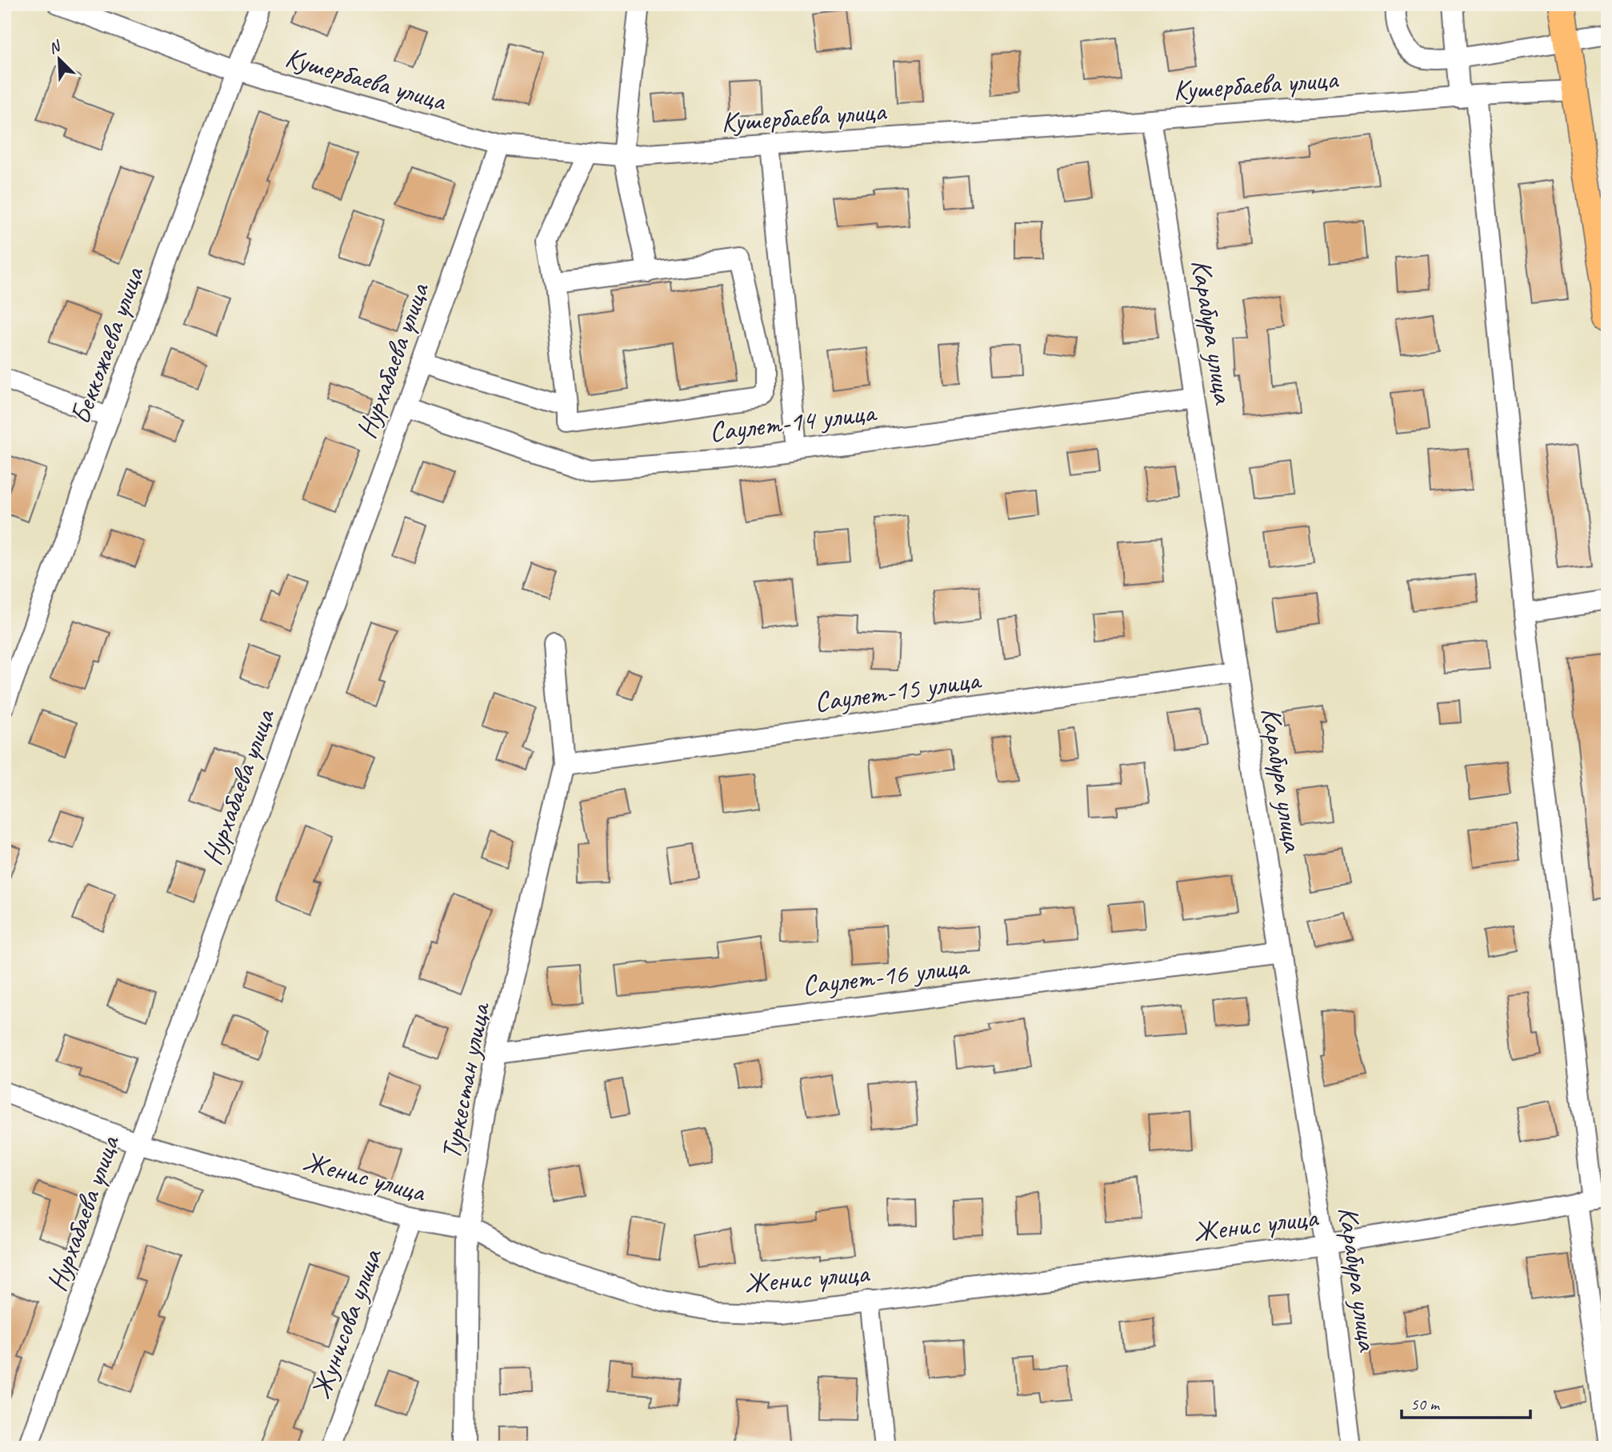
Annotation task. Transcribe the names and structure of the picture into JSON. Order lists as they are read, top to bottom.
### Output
{
  "streets": {
    "street": [
      "Кушербаева улица",
      "Карабура улица",
      "Беккожаева улица",
      "Нурхабаева улица",
      "Саулет-14 улица",
      "Саулет-15 улица",
      "Саулет-16 улица",
      "Туркестан улица",
      "Женис улица",
      "Жунисова улица"
    ]
  },
  "crossings": [
    ["Кушербаева улица", "Карабура улица"],
    ["Кушербаева улица", "Беккожаева улица"],
    ["Кушербаева улица", "Нурхабаева улица"],
    ["Карабура улица", "Саулет-14 улица"],
    ["Карабура улица", "Саулет-15 улица"],
    ["Карабура улица", "Саулет-16 улица"],
    ["Карабура улица", "Женис улица"],
    ["Нурхабаева улица", "Саулет-14 улица"],
    ["Нурхабаева улица", "Женис улица"],
    ["Саулет-15 улица", "Туркестан улица"],
    ["Саулет-16 улица", "Туркестан улица"],
    ["Туркестан улица", "Женис улица"],
    ["Женис улица", "Жунисова улица"]
  ],
  "scale_bar": "50 m",
  "north": "top left"
}
